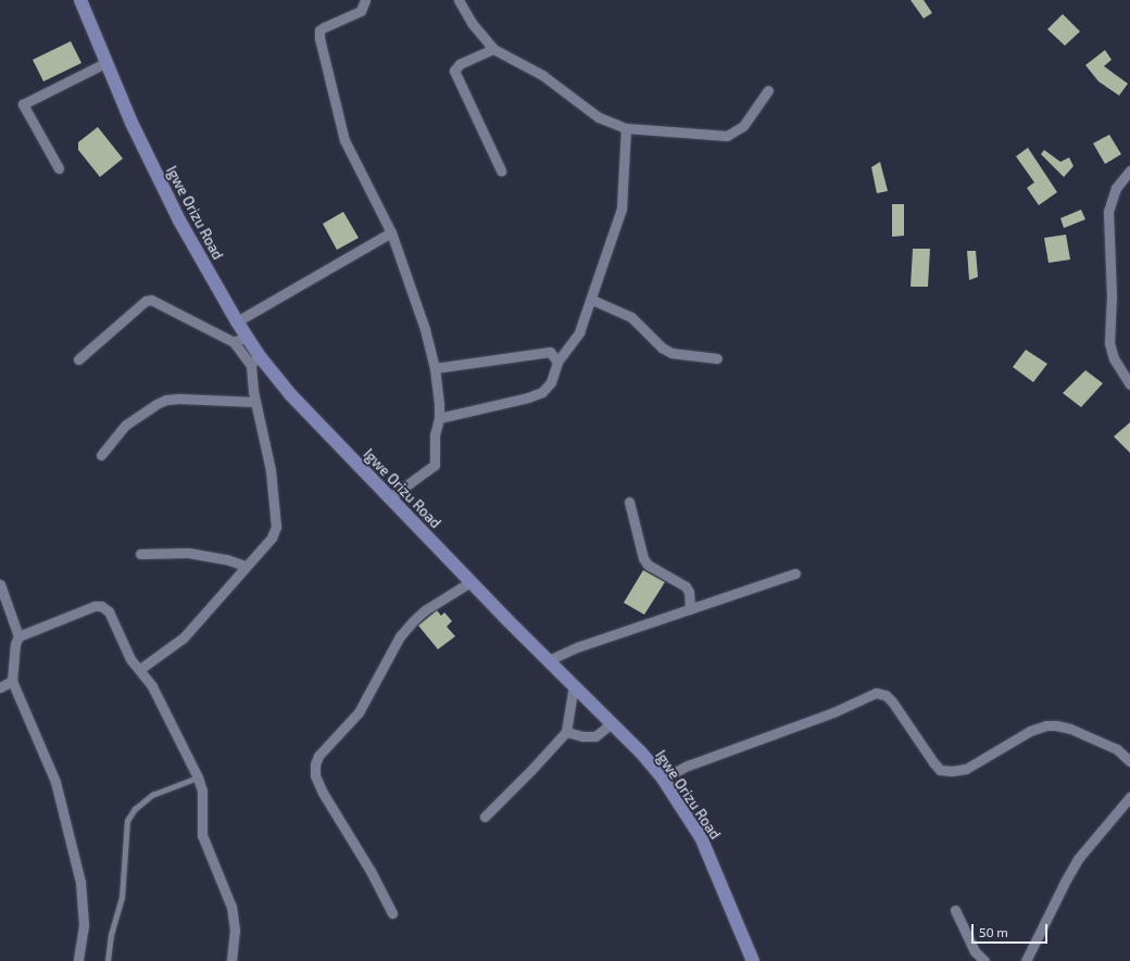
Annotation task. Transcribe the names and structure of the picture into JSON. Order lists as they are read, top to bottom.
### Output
{
  "streets": {
    "main road": ["Igwe Orizu Road"]
  },
  "scale_bar": "50 m"
}
